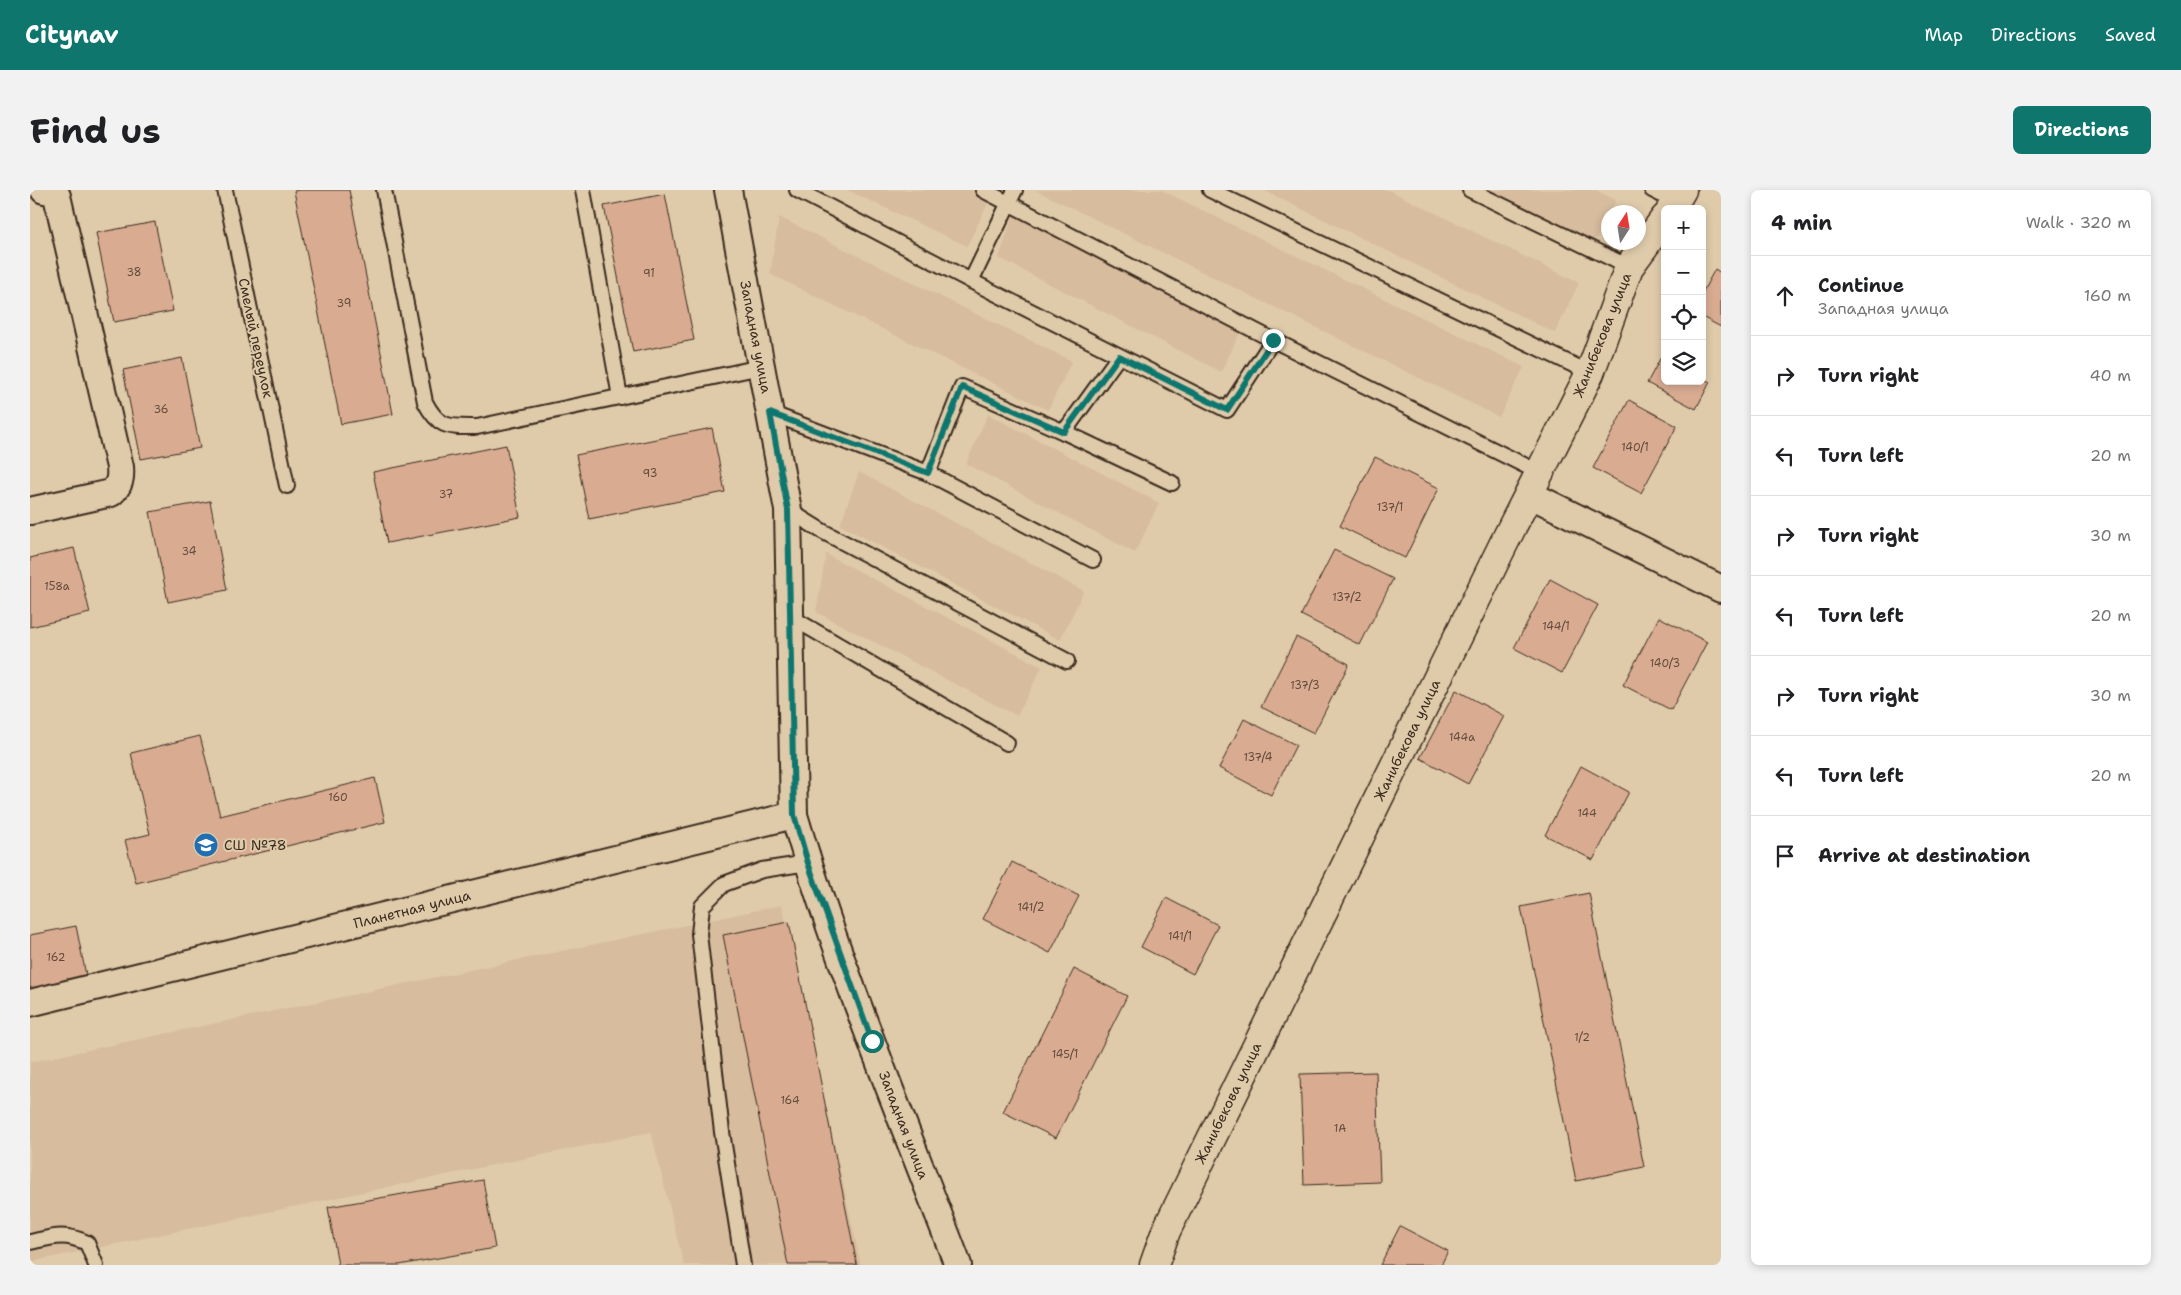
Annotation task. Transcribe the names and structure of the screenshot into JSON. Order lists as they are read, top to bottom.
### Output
{
  "streets": {
    "street": ["Жанибекова улица", "Западная улица", "Планетная улица"],
    "lane": ["Смелый переулок"]
  },
  "crossings": [
    ["Западная улица", "Планетная улица"]
  ],
  "places": {
    "school or university": ["СШ №78"]
  },
  "house_numbers": [
    "38",
    "91",
    "39",
    "36",
    "140/1",
    "93",
    "37",
    "137/1",
    "34",
    "158а",
    "137/2",
    "144/1",
    "140/3",
    "137/3",
    "144а",
    "137/4",
    "160",
    "144",
    "141/2",
    "141/1",
    "162",
    "1/2",
    "145/1",
    "164",
    "1А"
  ],
  "north": "top",
  "page": {
    "header": "Citynav",
    "nav": ["Map", "Directions", "Saved"],
    "buttons": "Directions",
    "title": "Find us",
    "heading": ["4 min", "Walk · 320 m"],
    "map_buttons": ["+", "−"],
    "list": [
      ["Continue", "Западная улица", "160 m"],
      ["Turn right", "40 m"],
      ["Turn left", "20 m"],
      ["Turn right", "30 m"],
      ["Turn left", "20 m"],
      ["Turn right", "30 m"],
      ["Turn left", "20 m"],
      "Arrive at destination"
    ]
  }
}
